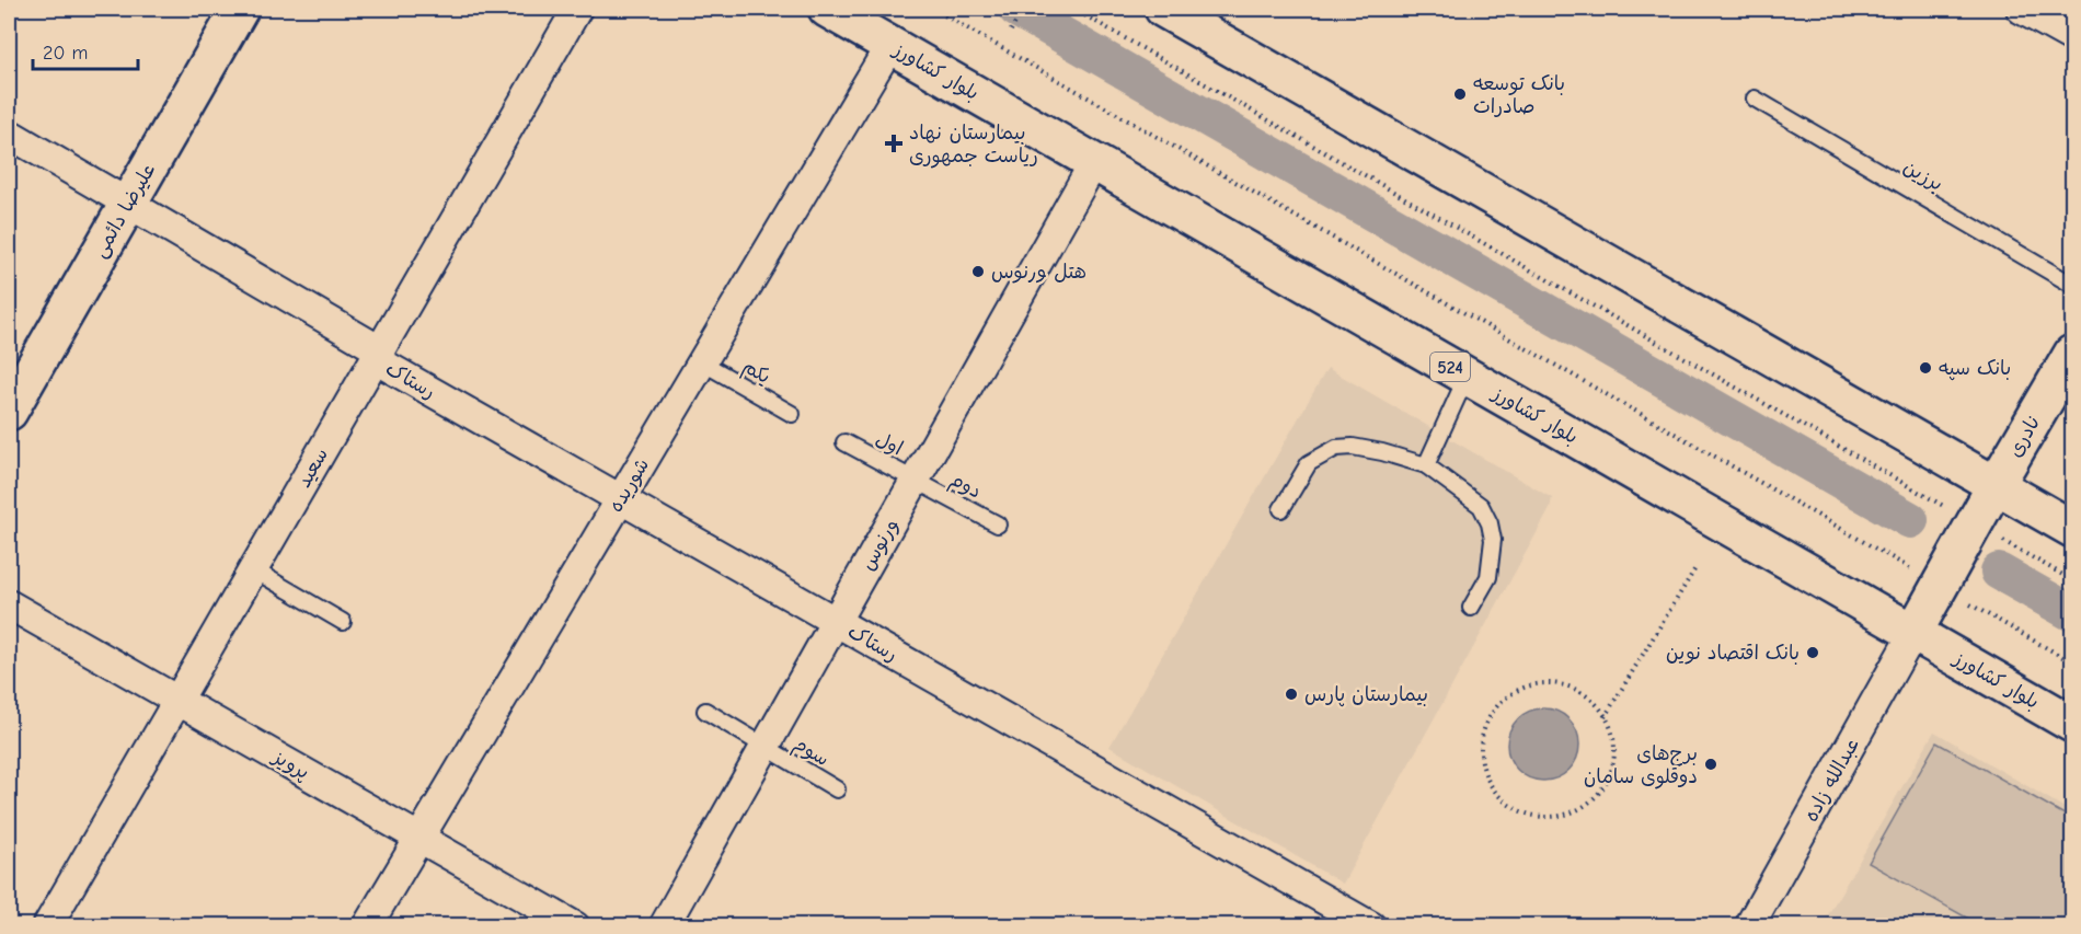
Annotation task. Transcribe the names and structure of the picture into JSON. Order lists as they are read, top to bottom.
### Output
{
  "streets": {
    "main road": [
      "بلوار کشاورز",
      "علیرضا دائمی",
      "524",
      "نادری"
    ],
    "street": [
      "رستاک",
      "سعید",
      "شوریده",
      "ورنوس",
      "پرویز",
      "عبدالله زاده"
    ],
    "lane": [
      "برزین",
      "یکم",
      "اول",
      "دوم",
      "سوم"
    ]
  },
  "crossings": [
    ["بلوار کشاورز", "نادری"],
    ["بلوار کشاورز", "شوریده"],
    ["بلوار کشاورز", "ورنوس"],
    ["بلوار کشاورز", "عبدالله زاده"],
    ["علیرضا دائمی", "رستاک"],
    ["یکم", "شوریده"],
    ["رستاک", "سعید"],
    ["رستاک", "شوریده"],
    ["رستاک", "ورنوس"],
    ["نادری", "عبدالله زاده"],
    ["اول", "دوم"],
    ["اول", "ورنوس"],
    ["سعید", "پرویز"],
    ["شوریده", "پرویز"],
    ["دوم", "ورنوس"],
    ["ورنوس", "سوم"]
  ],
  "places": {
    "other": [
      "بانک توسعه صادرات",
      "هتل ورنوس",
      "بانک سپه",
      "بانک اقتصاد نوین",
      "بیمارستان پارس",
      "برج‌های دوقلوی سامان"
    ],
    "health": ["بیمارستان نهاد ریاست جمهوری"]
  },
  "scale_bar": "20 m"
}
